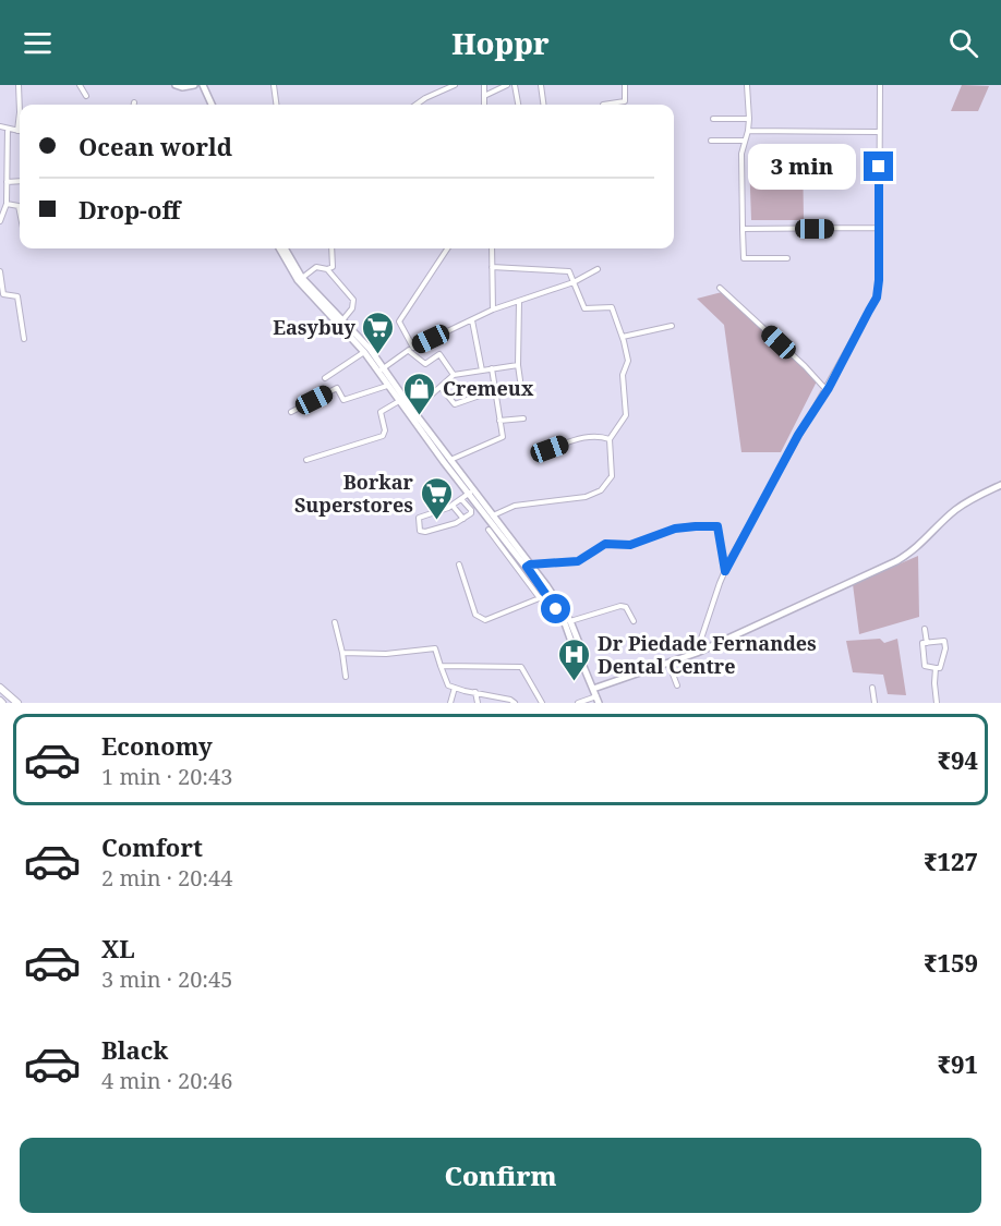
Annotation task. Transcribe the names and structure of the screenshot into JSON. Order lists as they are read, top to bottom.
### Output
{
  "places": {
    "supermarket": ["Easybuy", "Borkar Superstores"],
    "shop": ["Cremeux"],
    "hospital": ["Dr Piedade Fernandes Dental Centre"]
  },
  "page": {
    "header": "Hoppr",
    "banner": ["Ocean world", "Drop-off"],
    "bubble": "3 min",
    "list": [
      {
        "name": "Economy",
        "note": "1 min · 20:43",
        "value": "₹94"
      },
      {
        "name": "Comfort",
        "note": "2 min · 20:44",
        "value": "₹127"
      },
      {
        "name": "XL",
        "note": "3 min · 20:45",
        "value": "₹159"
      },
      {
        "name": "Black",
        "note": "4 min · 20:46",
        "value": "₹91"
      }
    ],
    "buttons": "Confirm"
  }
}
